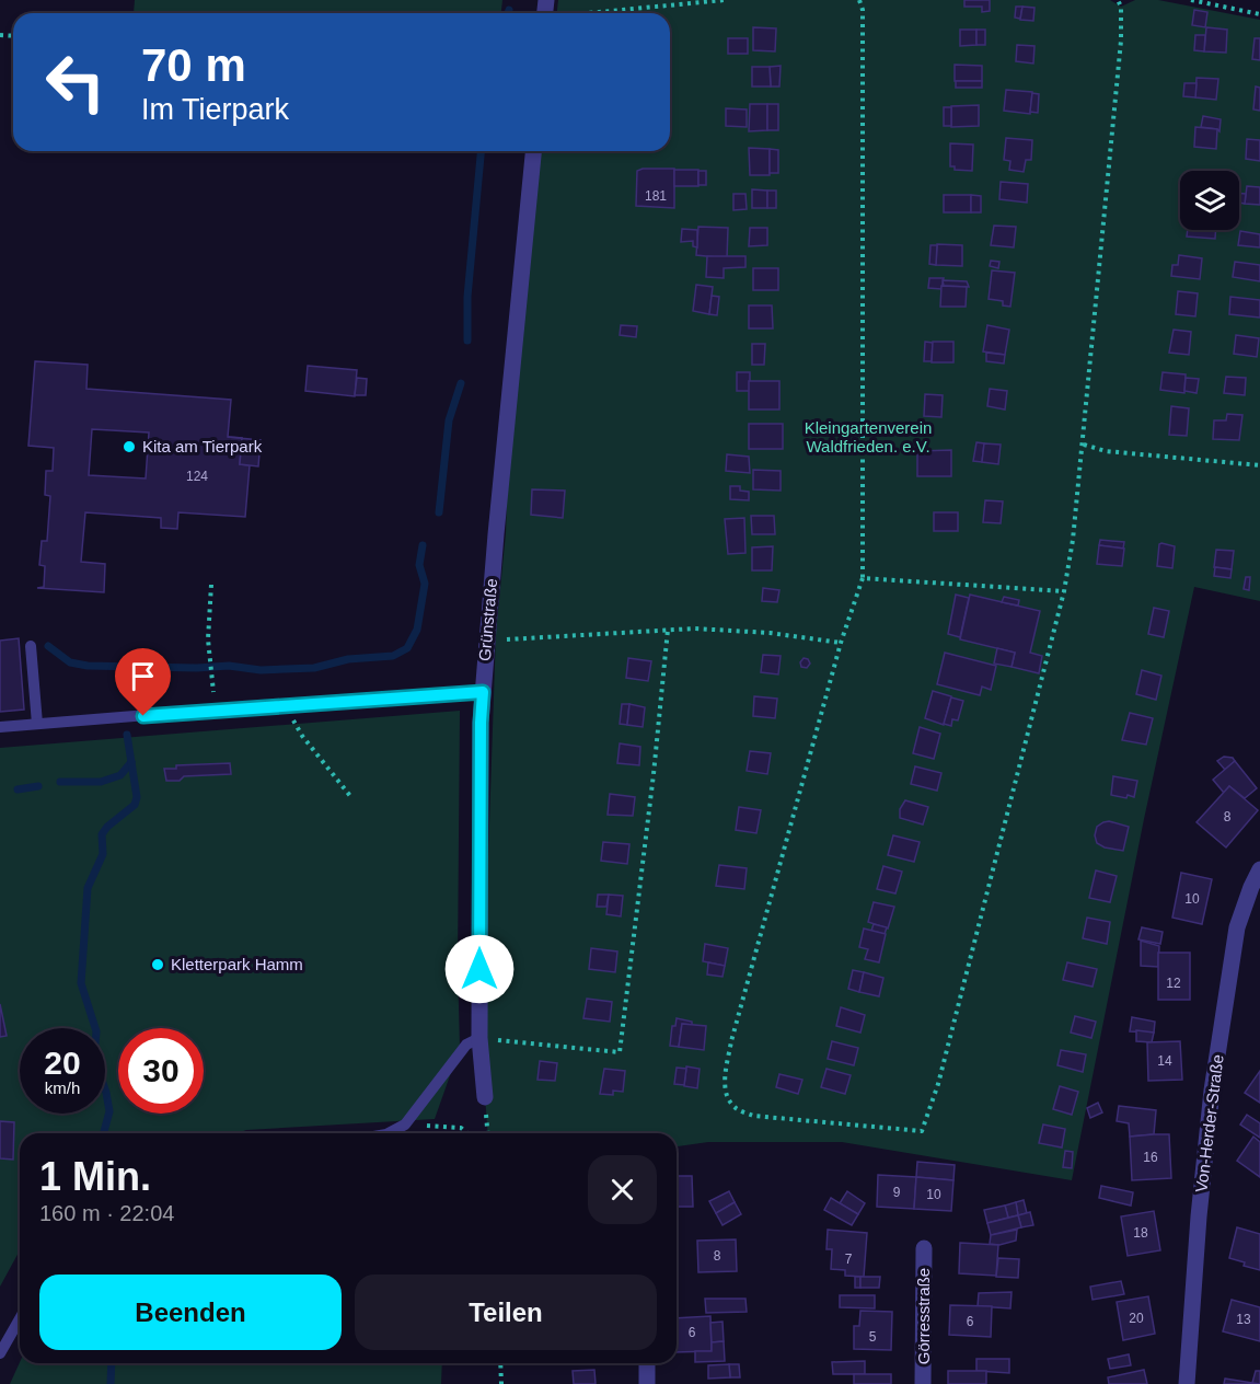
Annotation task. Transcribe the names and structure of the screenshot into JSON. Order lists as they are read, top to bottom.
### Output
{
  "streets": {
    "street": ["Grünstraße", "Von-Herder-Straße", "Görresstraße"]
  },
  "parks": ["Kleingartenverein Waldfrieden. e.V."],
  "places": ["Kita am Tierpark", "Kletterpark Hamm"],
  "house_numbers": [
    "181",
    "124",
    "8",
    "10",
    "12",
    "14",
    "16",
    "9",
    "10",
    "18",
    "8",
    "7",
    "20",
    "13",
    "6",
    "6",
    "5"
  ],
  "page": {
    "turn": ["70 m", "Im Tierpark"],
    "speed": "20 km/h",
    "limit": "30",
    "heading": ["1 Min.", "160 m · 22:04"],
    "buttons": ["Beenden", "Teilen"]
  }
}
